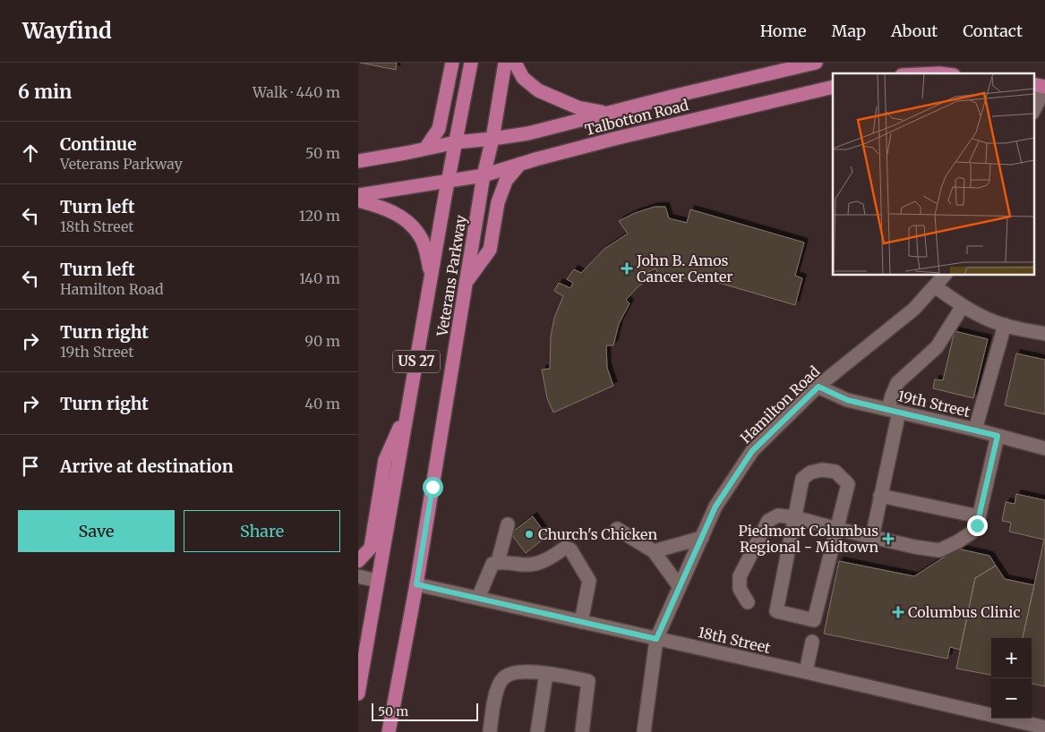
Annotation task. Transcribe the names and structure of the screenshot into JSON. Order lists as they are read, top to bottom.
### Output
{
  "streets": {
    "main road": ["Talbotton Road", "Veterans Parkway", "US 27"],
    "street": ["19th Street", "Hamilton Road", "18th Street"]
  },
  "crossings": [
    ["Talbotton Road", "Veterans Parkway"],
    ["Veterans Parkway", "18th Street"],
    ["19th Street", "Hamilton Road"],
    ["Hamilton Road", "18th Street"]
  ],
  "places": {
    "health": ["John B. Amos Cancer Center", "Piedmont Columbus Regional - Midtown", "Columbus Clinic"],
    "other": ["Church's Chicken"]
  },
  "scale_bar": "50 m",
  "page": {
    "header": "Wayfind",
    "nav": [
      "Home",
      "Map",
      "About",
      "Contact"
    ],
    "heading": ["6 min", "Walk · 440 m"],
    "list": [
      ["Continue", "Veterans Parkway", "50 m"],
      ["Turn left", "18th Street", "120 m"],
      ["Turn left", "Hamilton Road", "140 m"],
      ["Turn right", "19th Street", "90 m"],
      ["Turn right", "40 m"],
      "Arrive at destination"
    ],
    "buttons": ["Save", "Share"],
    "map_buttons": ["+", "−"],
    "scale": "50 m"
  }
}
